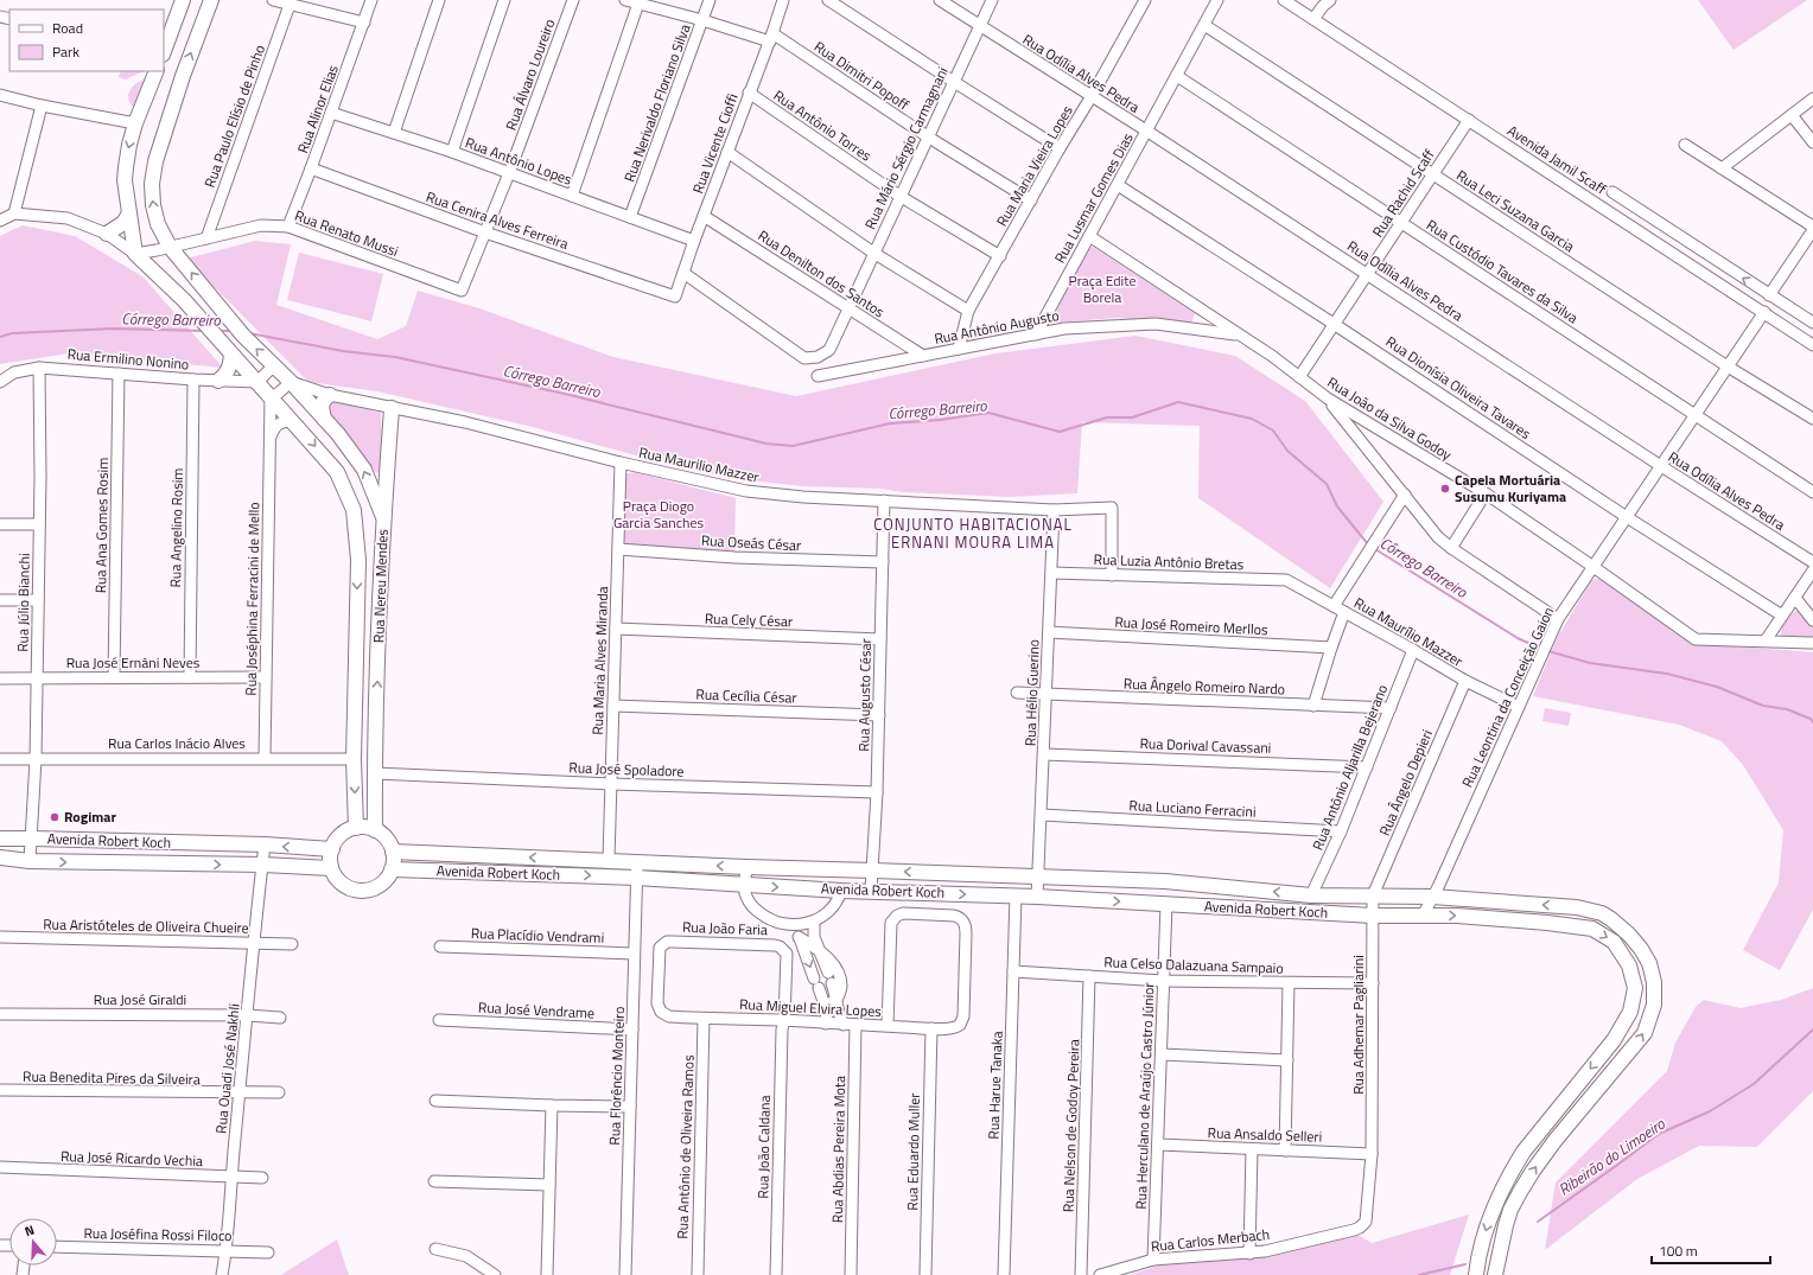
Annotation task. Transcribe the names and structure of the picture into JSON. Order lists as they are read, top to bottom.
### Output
{
  "streets": {
    "main road": ["Rua Nereu Mendes", "Avenida Robert Koch"],
    "street": [
      "Rua Odília Alves Pedra",
      "Rua Álvaro Loureiro",
      "Rua Dimitri Popoff",
      "Rua Nerivaldo Floriano Silva",
      "Rua Alinor Elias",
      "Rua Paulo Elísio de Pinho",
      "Rua Antônio Torres",
      "Rua Vicente Cioffi",
      "Rua Mário Sérgio Carmagnani",
      "Avenida Jamil Scaff",
      "Rua Antônio Lopes",
      "Rua Maria Vieira Lopes",
      "Rua Rachid Scaff",
      "Rua Lusmar Gomes Dias",
      "Rua Leci Suzana Garcia",
      "Rua Cenira Alves Ferreira",
      "Rua Renato Mussi",
      "Rua Custódio Tavares da Silva",
      "Rua Denilton dos Santos",
      "Rua Antônio Augusto",
      "Rua Ermilino Nonino",
      "Rua Dionísia Oliveira Tavares",
      "Rua João da Silva Godoy",
      "Rua Maurilio Mazzer",
      "Rua Ana Gomes Rosim",
      "Rua Angelino Rosim",
      "Rua Oseás César",
      "Rua Luzia Antônio Bretas",
      "Rua Joséphina Ferracini de Mello",
      "Rua Júlio Bianchi",
      "Rua Cely César",
      "Rua José Romeiro Merllos",
      "Rua Maurílio Mazzer",
      "Rua Maria Alves Miranda",
      "Rua José Ernâni Neves",
      "Rua Ângelo Romeiro Nardo",
      "Rua Hélio Guerino",
      "Rua Augusto César",
      "Rua Cecília César",
      "Rua Leontina da Conceição Gaion",
      "Rua Carlos Inácio Alves",
      "Rua Dorival Cavassani",
      "Rua Antônio Aljarilla Bejerano",
      "Rua José Spoladore",
      "Rua Ângelo Depieri",
      "Rua Luciano Ferracini",
      "Rua Aristóteles de Oliveira Chueire",
      "Rua João Faria",
      "Rua Placídio Vendrami",
      "Rua Celso Dalazuana Sampaio",
      "Rua José Giraldi",
      "Rua Miguel Elvira Lopes",
      "Rua José Vendrame",
      "Rua Adhemar Pagliarini",
      "Rua Ouadi José Nakhli",
      "Rua Florêncio Monteiro",
      "Rua Benedita Pires da Silveira",
      "Rua Harue Tanaka",
      "Rua Herculano de Araújo Castro Júnior",
      "Rua Nelson de Godoy Pereira",
      "Rua Ansaldo Selleri",
      "Rua Antônio de Oliveira Ramos",
      "Rua João Caldana",
      "Rua Abdias Pereira Mota",
      "Rua Eduardo Muller",
      "Rua José Ricardo Vechia",
      "Rua Joséfina Rossi Filoco",
      "Rua Carlos Merbach"
    ]
  },
  "crossings": [
    ["Rua Odília Alves Pedra", "Rua Mário Sérgio Carmagnani"],
    ["Rua Odília Alves Pedra", "Rua Maria Vieira Lopes"],
    ["Rua Odília Alves Pedra", "Rua Rachid Scaff"],
    ["Rua Odília Alves Pedra", "Rua Lusmar Gomes Dias"],
    ["Rua Odília Alves Pedra", "Rua Leontina da Conceição Gaion"],
    ["Rua Álvaro Loureiro", "Rua Antônio Lopes"],
    ["Rua Álvaro Loureiro", "Rua Cenira Alves Ferreira"],
    ["Rua Álvaro Loureiro", "Rua Renato Mussi"],
    ["Rua Dimitri Popoff", "Rua Nerivaldo Floriano Silva"],
    ["Rua Dimitri Popoff", "Rua Vicente Cioffi"],
    ["Rua Dimitri Popoff", "Rua Mário Sérgio Carmagnani"],
    ["Rua Dimitri Popoff", "Rua Maria Vieira Lopes"],
    ["Rua Nerivaldo Floriano Silva", "Rua Antônio Lopes"],
    ["Rua Alinor Elias", "Rua Antônio Lopes"],
    ["Rua Alinor Elias", "Rua Cenira Alves Ferreira"],
    ["Rua Alinor Elias", "Rua Renato Mussi"],
    ["Rua Paulo Elísio de Pinho", "Rua Renato Mussi"],
    ["Rua Antônio Torres", "Rua Vicente Cioffi"],
    ["Rua Antônio Torres", "Rua Mário Sérgio Carmagnani"],
    ["Rua Antônio Torres", "Rua Maria Vieira Lopes"],
    ["Rua Vicente Cioffi", "Rua Mário Sérgio Carmagnani"],
    ["Rua Vicente Cioffi", "Rua Antônio Lopes"],
    ["Rua Vicente Cioffi", "Rua Cenira Alves Ferreira"],
    ["Rua Vicente Cioffi", "Rua Denilton dos Santos"],
    ["Rua Mário Sérgio Carmagnani", "Rua Denilton dos Santos"],
    ["Avenida Jamil Scaff", "Rua Rachid Scaff"],
    ["Avenida Jamil Scaff", "Rua Leontina da Conceição Gaion"],
    ["Rua Maria Vieira Lopes", "Rua Antônio Augusto"],
    ["Rua Rachid Scaff", "Rua Leci Suzana Garcia"],
    ["Rua Rachid Scaff", "Rua Custódio Tavares da Silva"],
    ["Rua Rachid Scaff", "Rua Dionísia Oliveira Tavares"],
    ["Rua Rachid Scaff", "Rua João da Silva Godoy"],
    ["Rua Lusmar Gomes Dias", "Rua Leci Suzana Garcia"],
    ["Rua Lusmar Gomes Dias", "Rua Custódio Tavares da Silva"],
    ["Rua Lusmar Gomes Dias", "Rua Antônio Augusto"],
    ["Rua Lusmar Gomes Dias", "Rua Dionísia Oliveira Tavares"],
    ["Rua Lusmar Gomes Dias", "Rua João da Silva Godoy"],
    ["Rua Leci Suzana Garcia", "Rua Leontina da Conceição Gaion"],
    ["Rua Renato Mussi", "Rua Nereu Mendes"],
    ["Rua Custódio Tavares da Silva", "Rua Leontina da Conceição Gaion"],
    ["Rua Denilton dos Santos", "Rua Antônio Augusto"],
    ["Rua Antônio Augusto", "Rua João da Silva Godoy"],
    ["Rua Ermilino Nonino", "Rua Ana Gomes Rosim"],
    ["Rua Ermilino Nonino", "Rua Angelino Rosim"],
    ["Rua Ermilino Nonino", "Rua Nereu Mendes"],
    ["Rua Ermilino Nonino", "Rua Júlio Bianchi"],
    ["Rua Dionísia Oliveira Tavares", "Rua Leontina da Conceição Gaion"],
    ["Rua João da Silva Godoy", "Rua Leontina da Conceição Gaion"],
    ["Rua Maurilio Mazzer", "Rua Luzia Antônio Bretas"],
    ["Rua Maurilio Mazzer", "Rua Nereu Mendes"],
    ["Rua Maurilio Mazzer", "Rua Maria Alves Miranda"],
    ["Rua Maurilio Mazzer", "Rua Hélio Guerino"],
    ["Rua Maurilio Mazzer", "Rua Augusto César"],
    ["Rua Ana Gomes Rosim", "Rua José Ernâni Neves"],
    ["Rua Angelino Rosim", "Rua José Ernâni Neves"],
    ["Rua Oseás César", "Rua Maria Alves Miranda"],
    ["Rua Oseás César", "Rua Augusto César"],
    ["Rua Luzia Antônio Bretas", "Rua Maurílio Mazzer"],
    ["Rua Luzia Antônio Bretas", "Rua Hélio Guerino"],
    ["Rua Nereu Mendes", "Rua Joséphina Ferracini de Mello"],
    ["Rua Nereu Mendes", "Rua Carlos Inácio Alves"],
    ["Rua Nereu Mendes", "Rua José Spoladore"],
    ["Rua Nereu Mendes", "Avenida Robert Koch"],
    ["Rua Joséphina Ferracini de Mello", "Rua José Ernâni Neves"],
    ["Rua Joséphina Ferracini de Mello", "Rua Carlos Inácio Alves"],
    ["Rua Júlio Bianchi", "Rua José Ernâni Neves"],
    ["Rua Júlio Bianchi", "Rua Carlos Inácio Alves"],
    ["Rua Júlio Bianchi", "Avenida Robert Koch"],
    ["Rua Cely César", "Rua Maria Alves Miranda"],
    ["Rua Cely César", "Rua Augusto César"],
    ["Rua José Romeiro Merllos", "Rua Hélio Guerino"],
    ["Rua Maurílio Mazzer", "Rua Leontina da Conceição Gaion"],
    ["Rua Maurílio Mazzer", "Rua Antônio Aljarilla Bejerano"],
    ["Rua Maurílio Mazzer", "Rua Ângelo Depieri"],
    ["Rua Maria Alves Miranda", "Rua Cecília César"],
    ["Rua Maria Alves Miranda", "Rua José Spoladore"],
    ["Rua Maria Alves Miranda", "Avenida Robert Koch"],
    ["Rua Ângelo Romeiro Nardo", "Rua Hélio Guerino"],
    ["Rua Ângelo Romeiro Nardo", "Rua Antônio Aljarilla Bejerano"],
    ["Rua Hélio Guerino", "Rua Dorival Cavassani"],
    ["Rua Hélio Guerino", "Rua Luciano Ferracini"],
    ["Rua Hélio Guerino", "Avenida Robert Koch"],
    ["Rua Augusto César", "Rua Cecília César"],
    ["Rua Augusto César", "Rua José Spoladore"],
    ["Rua Augusto César", "Avenida Robert Koch"],
    ["Rua Leontina da Conceição Gaion", "Avenida Robert Koch"],
    ["Rua Dorival Cavassani", "Rua Antônio Aljarilla Bejerano"],
    ["Rua Antônio Aljarilla Bejerano", "Rua Luciano Ferracini"],
    ["Rua Antônio Aljarilla Bejerano", "Avenida Robert Koch"],
    ["Rua Ângelo Depieri", "Avenida Robert Koch"],
    ["Rua Ângelo Depieri", "Rua Adhemar Pagliarini"],
    ["Avenida Robert Koch", "Rua Adhemar Pagliarini"],
    ["Avenida Robert Koch", "Rua Ouadi José Nakhli"],
    ["Avenida Robert Koch", "Rua Florêncio Monteiro"],
    ["Avenida Robert Koch", "Rua Harue Tanaka"],
    ["Avenida Robert Koch", "Rua Herculano de Araújo Castro Júnior"],
    ["Rua Aristóteles de Oliveira Chueire", "Rua Ouadi José Nakhli"],
    ["Rua João Faria", "Rua Miguel Elvira Lopes"],
    ["Rua João Faria", "Rua João Caldana"],
    ["Rua Placídio Vendrami", "Rua Florêncio Monteiro"],
    ["Rua Celso Dalazuana Sampaio", "Rua Adhemar Pagliarini"],
    ["Rua Celso Dalazuana Sampaio", "Rua Harue Tanaka"],
    ["Rua Celso Dalazuana Sampaio", "Rua Herculano de Araújo Castro Júnior"],
    ["Rua Celso Dalazuana Sampaio", "Rua Nelson de Godoy Pereira"],
    ["Rua José Giraldi", "Rua Ouadi José Nakhli"],
    ["Rua Miguel Elvira Lopes", "Rua Antônio de Oliveira Ramos"],
    ["Rua Miguel Elvira Lopes", "Rua João Caldana"],
    ["Rua Miguel Elvira Lopes", "Rua Abdias Pereira Mota"],
    ["Rua Miguel Elvira Lopes", "Rua Eduardo Muller"],
    ["Rua José Vendrame", "Rua Florêncio Monteiro"],
    ["Rua Adhemar Pagliarini", "Rua Ansaldo Selleri"],
    ["Rua Adhemar Pagliarini", "Rua Carlos Merbach"],
    ["Rua Ouadi José Nakhli", "Rua Benedita Pires da Silveira"],
    ["Rua Ouadi José Nakhli", "Rua José Ricardo Vechia"],
    ["Rua Ouadi José Nakhli", "Rua Joséfina Rossi Filoco"],
    ["Rua Herculano de Araújo Castro Júnior", "Rua Ansaldo Selleri"],
    ["Rua Herculano de Araújo Castro Júnior", "Rua Carlos Merbach"],
    ["Rua Ansaldo Selleri", "Rua Carlos Merbach"]
  ],
  "districts": ["CONJUNTO HABITACIONAL ERNANI MOURA LIMA"],
  "water": ["Córrego Barreiro", "Ribeirão do Limoeiro"],
  "parks": ["Praça Edite Borela", "Praça Diogo Garcia Sanches"],
  "places": ["Capela Mortuária Susumu Kuriyama", "Rogimar"],
  "legend": ["Road", "Park"],
  "scale_bar": "100 m",
  "north": "top"
}
